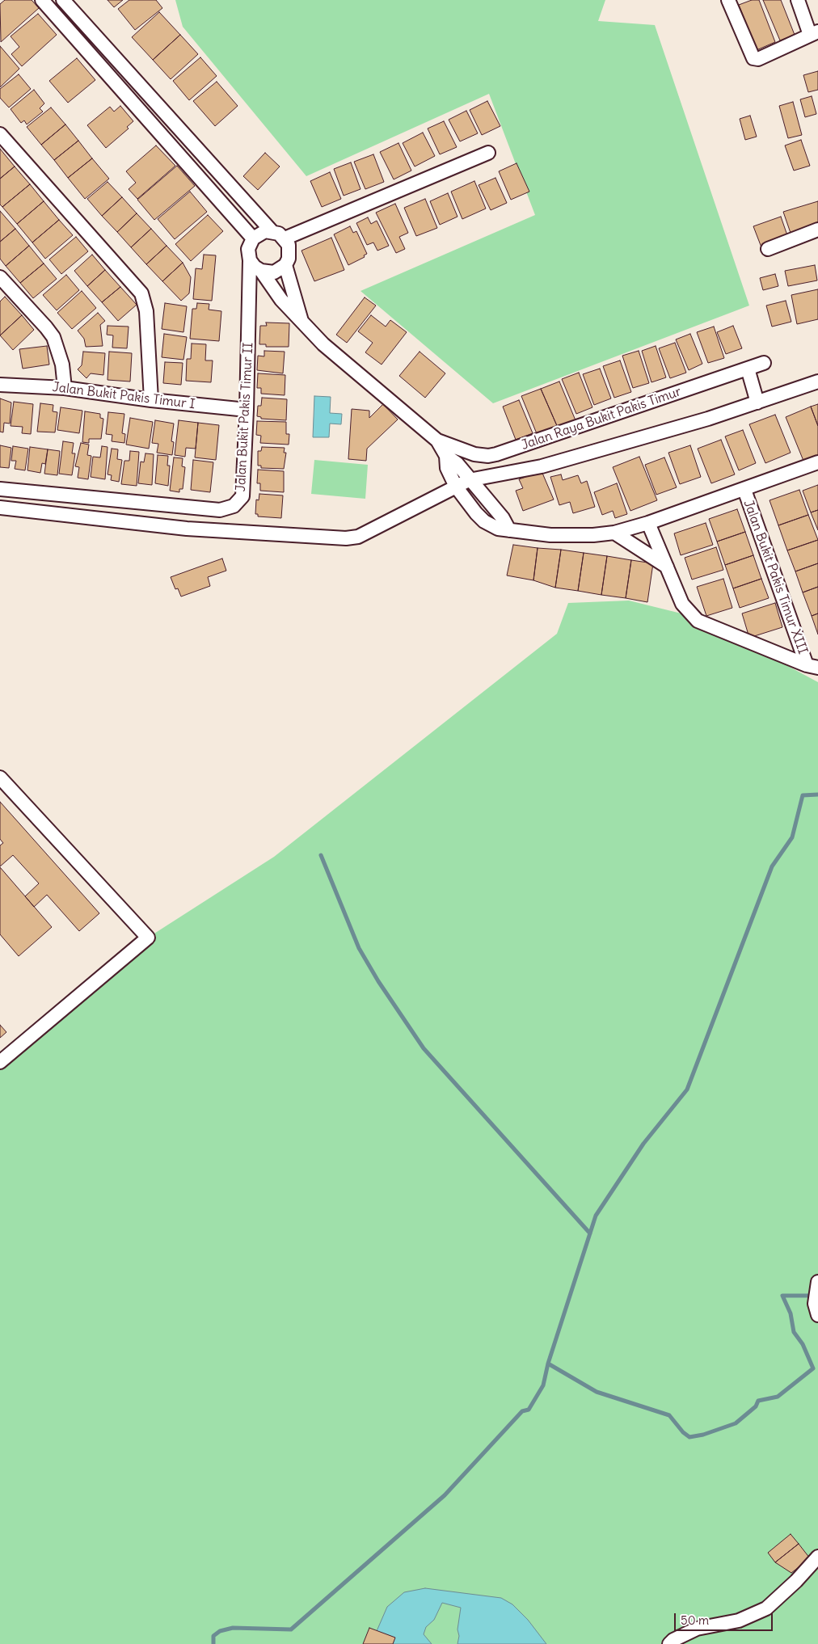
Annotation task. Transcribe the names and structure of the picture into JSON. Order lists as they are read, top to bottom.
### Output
{
  "streets": {
    "street": [
      "Jalan Bukit Pakis Timur I",
      "Jalan Bukit Pakis Timur II",
      "Jalan Raya Bukit Pakis Timur",
      "Jalan Bukit Pakis Timur XIII"
    ]
  },
  "crossings": [
    ["Jalan Bukit Pakis Timur I", "Jalan Bukit Pakis Timur II"],
    ["Jalan Bukit Pakis Timur II", "Jalan Raya Bukit Pakis Timur"],
    ["Jalan Raya Bukit Pakis Timur", "Jalan Bukit Pakis Timur XIII"]
  ],
  "scale_bar": "50 m"
}
